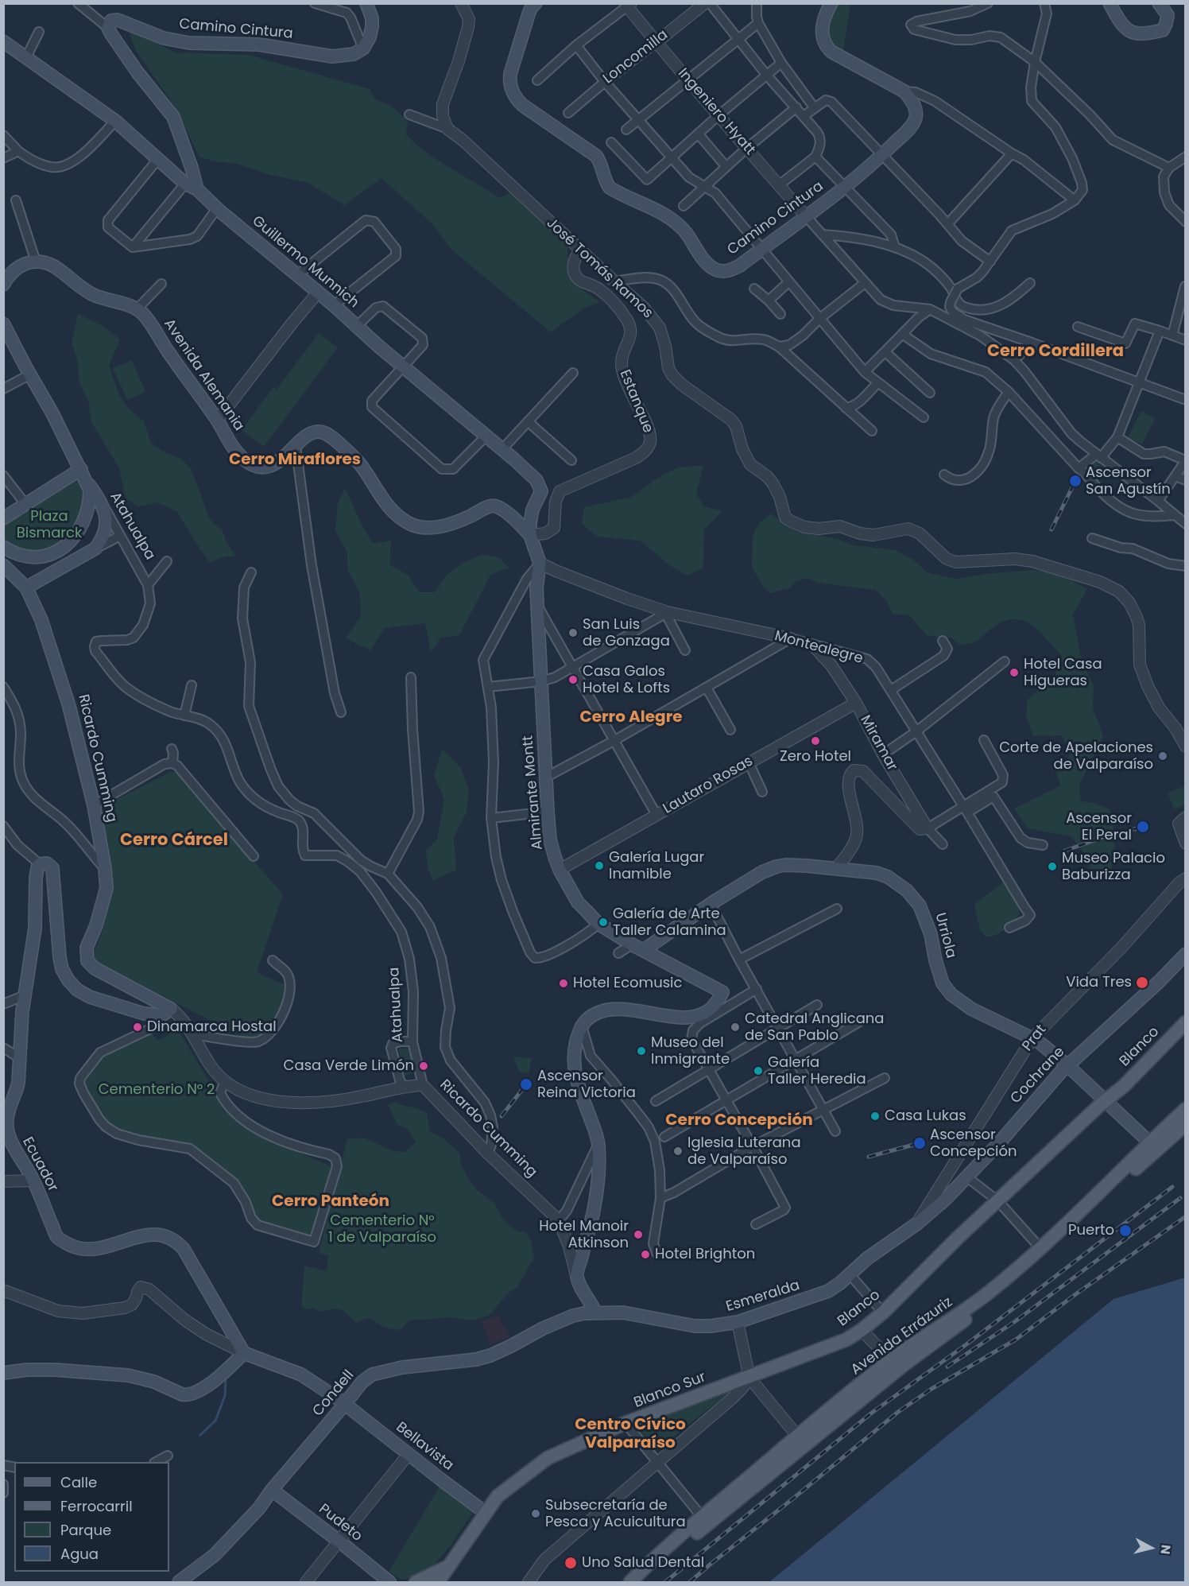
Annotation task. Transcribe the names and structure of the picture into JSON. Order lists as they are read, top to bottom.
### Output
{
  "streets": {
    "main road": [
      "Camino Cintura",
      "Guillermo Munnich",
      "Avenida Alemania",
      "Atahualpa",
      "Ricardo Cumming",
      "Almirante Montt",
      "Urriola",
      "Blanco",
      "Cochrane",
      "Ecuador",
      "Esmeralda",
      "Avenida Errázuriz",
      "Blanco Sur",
      "Condell",
      "Bellavista",
      "Pudeto"
    ],
    "street": [
      "Loncomilla",
      "Ingeniero Hyatt",
      "José Tomás Ramos",
      "Estanque",
      "Montealegre",
      "Miramar",
      "Lautaro Rosas",
      "Prat"
    ]
  },
  "crossings": [
    ["Camino Cintura", "Ingeniero Hyatt"],
    ["Loncomilla", "Ingeniero Hyatt"],
    ["Guillermo Munnich", "Avenida Alemania"],
    ["Guillermo Munnich", "Estanque"],
    ["Guillermo Munnich", "Almirante Montt"],
    ["José Tomás Ramos", "Estanque"],
    ["Avenida Alemania", "Estanque"],
    ["Avenida Alemania", "Almirante Montt"],
    ["Estanque", "Almirante Montt"],
    ["Atahualpa", "Ricardo Cumming"],
    ["Montealegre", "Miramar"],
    ["Montealegre", "Almirante Montt"],
    ["Miramar", "Lautaro Rosas"],
    ["Lautaro Rosas", "Almirante Montt"],
    ["Almirante Montt", "Urriola"],
    ["Urriola", "Prat"],
    ["Urriola", "Blanco"],
    ["Urriola", "Cochrane"],
    ["Urriola", "Avenida Errázuriz"],
    ["Prat", "Cochrane"],
    ["Prat", "Esmeralda"],
    ["Blanco", "Blanco Sur"],
    ["Cochrane", "Esmeralda"],
    ["Ecuador", "Bellavista"],
    ["Esmeralda", "Condell"],
    ["Blanco Sur", "Bellavista"],
    ["Condell", "Bellavista"],
    ["Condell", "Pudeto"]
  ],
  "districts": [
    "Cerro Cordillera",
    "Cerro Miraflores",
    "Cerro Alegre",
    "Cerro Cárcel",
    "Cerro Concepción",
    "Cerro Panteón",
    "Centro Cívico Valparaíso"
  ],
  "parks": ["Plaza Bismarck", "Cementerio N° 2", "Cementerio N° 1 de Valparaíso"],
  "places": [
    "Ascensor San Agustín",
    "San Luis de Gonzaga",
    "Hotel Casa Higueras",
    "Casa Galos Hotel & Lofts",
    "Zero Hotel",
    "Corte de Apelaciones de Valparaíso",
    "Ascensor El Peral",
    "Galería Lugar Inamible",
    "Museo Palacio Baburizza",
    "Galería de Arte Taller Calamina",
    "Vida Tres",
    "Hotel Ecomusic",
    "Dinamarca Hostal",
    "Catedral Anglicana de San Pablo",
    "Museo del Inmigrante",
    "Casa Verde Limón",
    "Galería Taller Heredia",
    "Ascensor Reina Victoria",
    "Casa Lukas",
    "Ascensor Concepción",
    "Iglesia Luterana de Valparaíso",
    "Puerto",
    "Hotel Manoir Atkinson",
    "Hotel Brighton",
    "Subsecretaría de Pesca y Acuicultura",
    "Uno Salud Dental"
  ],
  "legend": [
    "Calle",
    "Ferrocarril",
    "Parque",
    "Agua"
  ],
  "north": "right"
}
